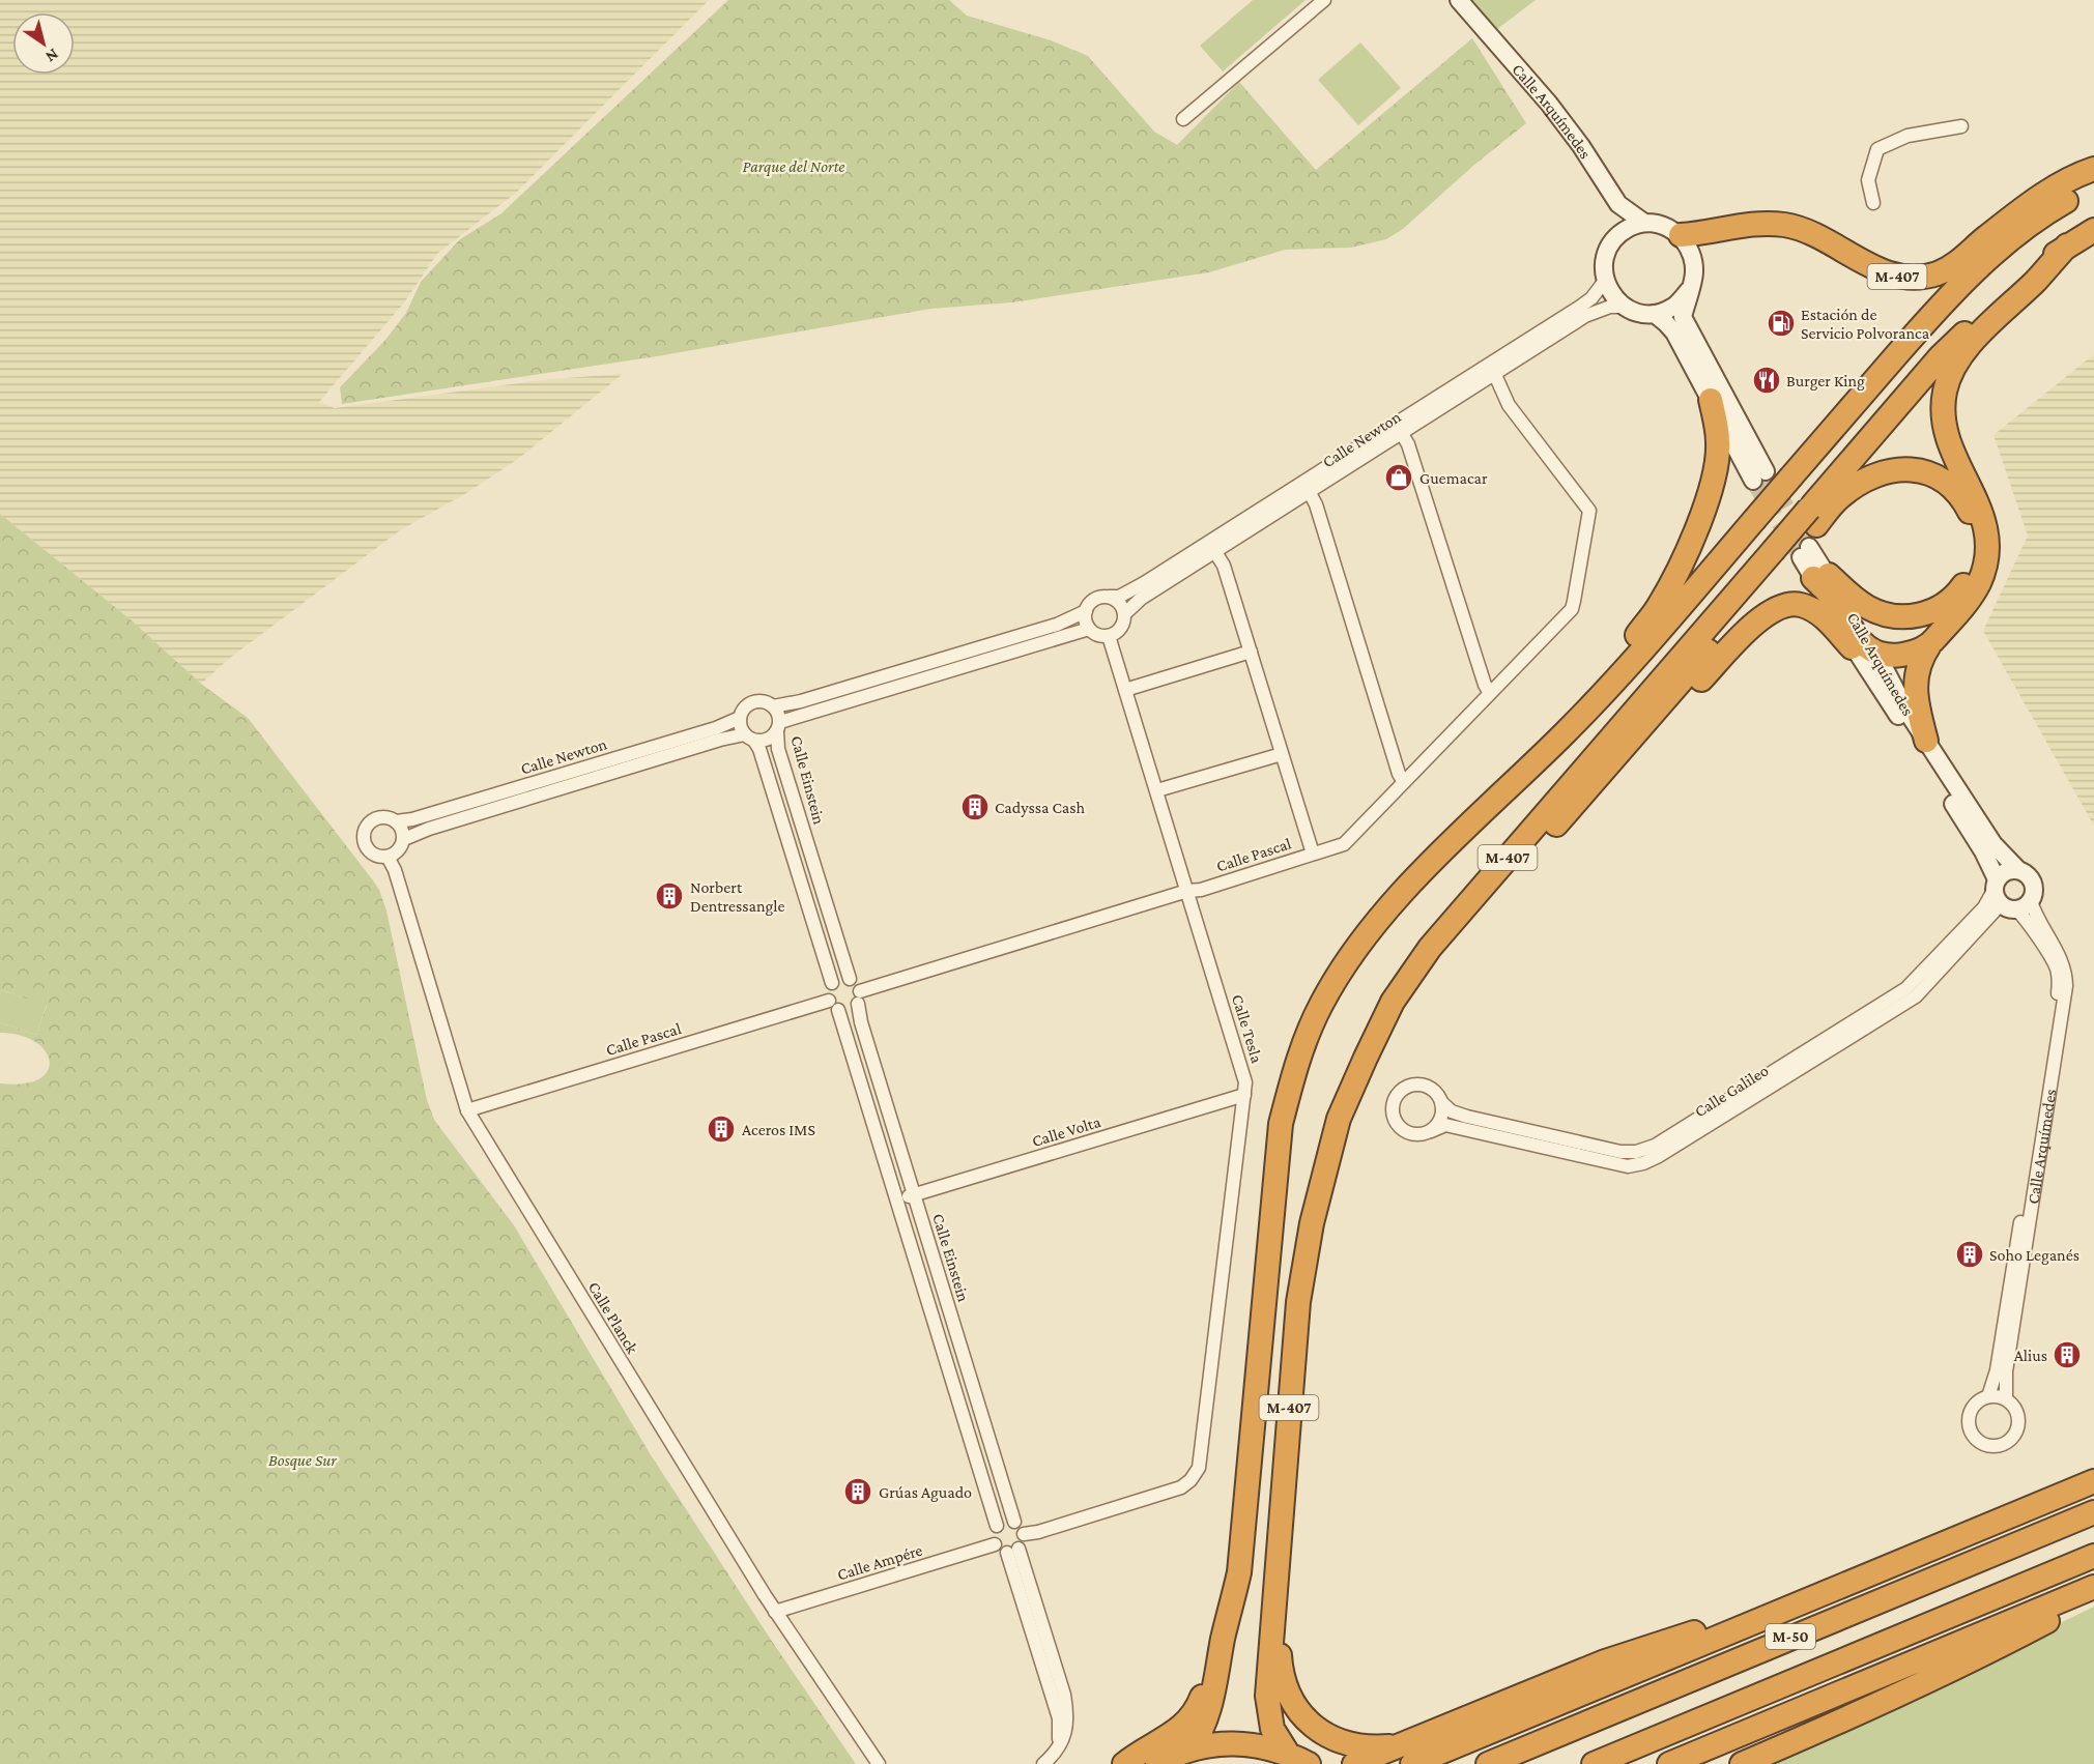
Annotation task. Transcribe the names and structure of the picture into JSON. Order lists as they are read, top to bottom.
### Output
{
  "streets": {
    "highway": ["M-407", "M-50"],
    "street": [
      "Calle Arquímedes",
      "Calle Newton",
      "Calle Einstein",
      "Calle Pascal",
      "Calle Tesla",
      "Calle Galileo",
      "Calle Volta",
      "Calle Planck",
      "Calle Ampére"
    ]
  },
  "crossings": [
    ["Calle Arquímedes", "M-407"],
    ["Calle Arquímedes", "Calle Newton"],
    ["Calle Arquímedes", "Calle Galileo"],
    ["M-407", "Calle Newton"],
    ["Calle Newton", "Calle Einstein"],
    ["Calle Newton", "Calle Pascal"],
    ["Calle Newton", "Calle Tesla"],
    ["Calle Newton", "Calle Planck"],
    ["Calle Einstein", "Calle Pascal"],
    ["Calle Einstein", "Calle Tesla"],
    ["Calle Einstein", "Calle Volta"],
    ["Calle Einstein", "Calle Ampére"],
    ["Calle Pascal", "Calle Tesla"],
    ["Calle Pascal", "Calle Planck"],
    ["Calle Tesla", "Calle Volta"],
    ["Calle Tesla", "Calle Ampére"],
    ["Calle Planck", "Calle Ampére"]
  ],
  "parks": ["Parque del Norte", "Bosque Sur"],
  "places": {
    "fuel station": ["Estación de Servicio Polvoranca"],
    "restaurant": ["Burger King"],
    "shop": ["Guemacar"],
    "building": [
      "Cadyssa Cash",
      "Norbert Dentressangle",
      "Aceros IMS",
      "Soho Leganés",
      "Alius",
      "Grúas Aguado"
    ]
  },
  "north": "bottom right"
}
